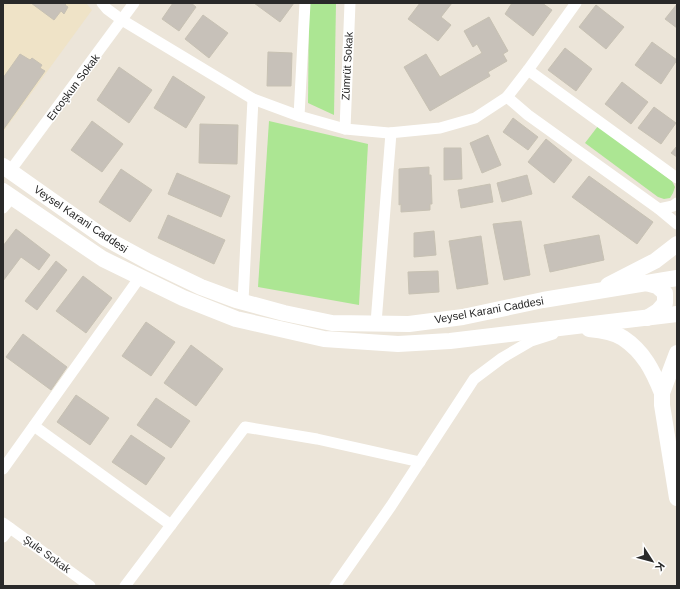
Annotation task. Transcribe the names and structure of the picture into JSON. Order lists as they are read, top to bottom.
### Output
{
  "streets": {
    "main road": ["Veysel Karani Caddesi"],
    "street": ["Zümrüt Sokak", "Ercoşkun Sokak", "Şule Sokak"]
  },
  "crossings": [
    ["Ercoşkun Sokak", "Veysel Karani Caddesi"]
  ],
  "north": "bottom right"
}
